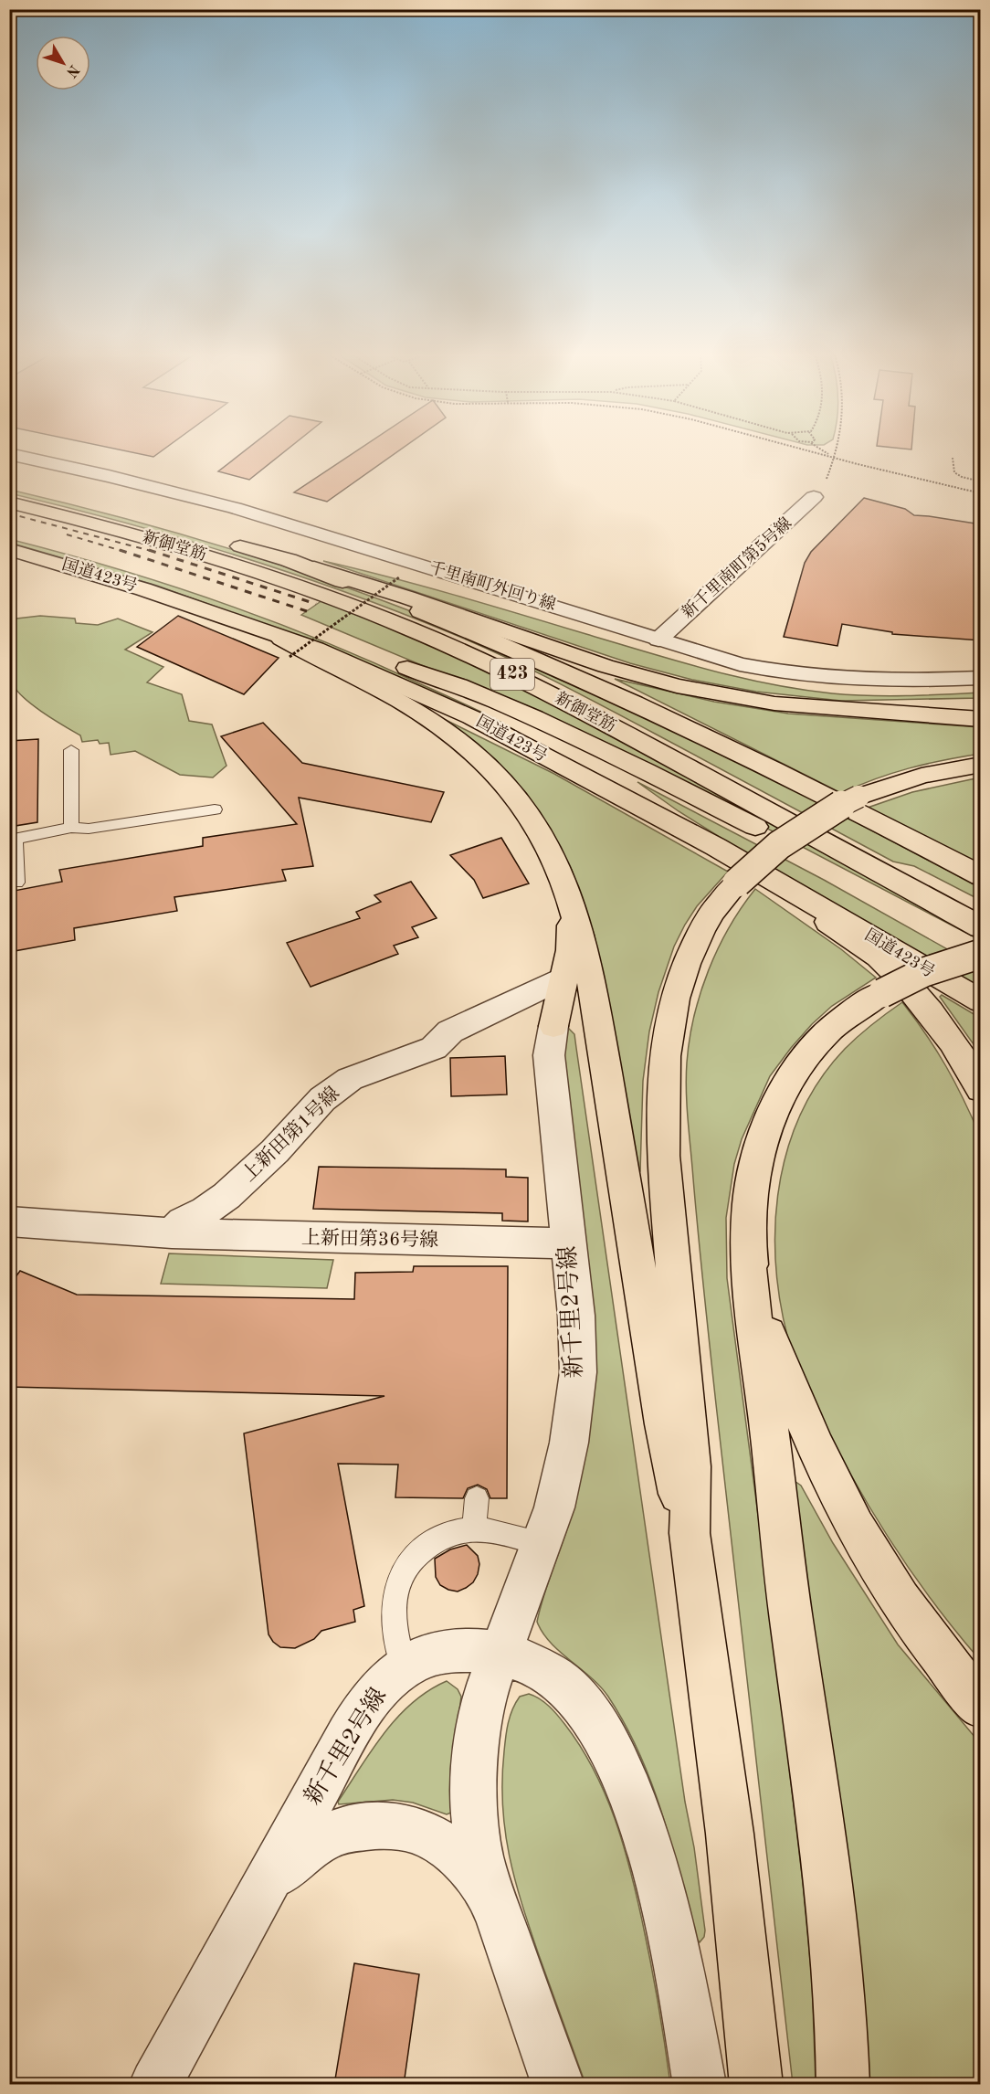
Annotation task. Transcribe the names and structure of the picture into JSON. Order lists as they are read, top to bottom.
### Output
{
  "streets": {
    "main road": ["新御堂筋", "国道423号", "423"],
    "street": [
      "新千里南町第5号線",
      "千里南町外回り線",
      "上新田第1号線",
      "上新田第36号線",
      "新千里2号線"
    ]
  },
  "crossings": [
    ["新千里南町第5号線", "千里南町外回り線"],
    ["上新田第1号線", "上新田第36号線"],
    ["上新田第36号線", "新千里2号線"]
  ],
  "north": "bottom right"
}
